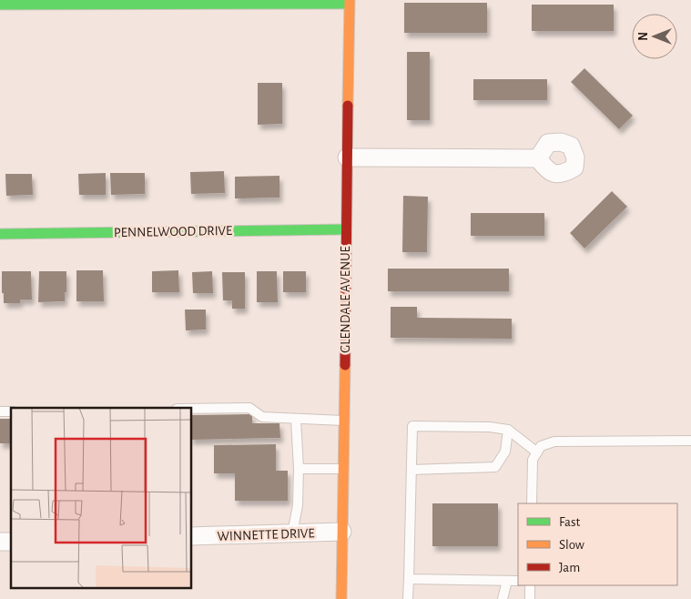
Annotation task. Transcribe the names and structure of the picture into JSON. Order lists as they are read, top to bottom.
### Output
{
  "streets": {
    "street": ["PENNELWOOD DRIVE", "GLENDALE AVENUE", "WINNETTE DRIVE"]
  },
  "crossings": [
    ["PENNELWOOD DRIVE", "GLENDALE AVENUE"],
    ["GLENDALE AVENUE", "WINNETTE DRIVE"]
  ],
  "legend": ["Fast", "Slow", "Jam"],
  "north": "left"
}
